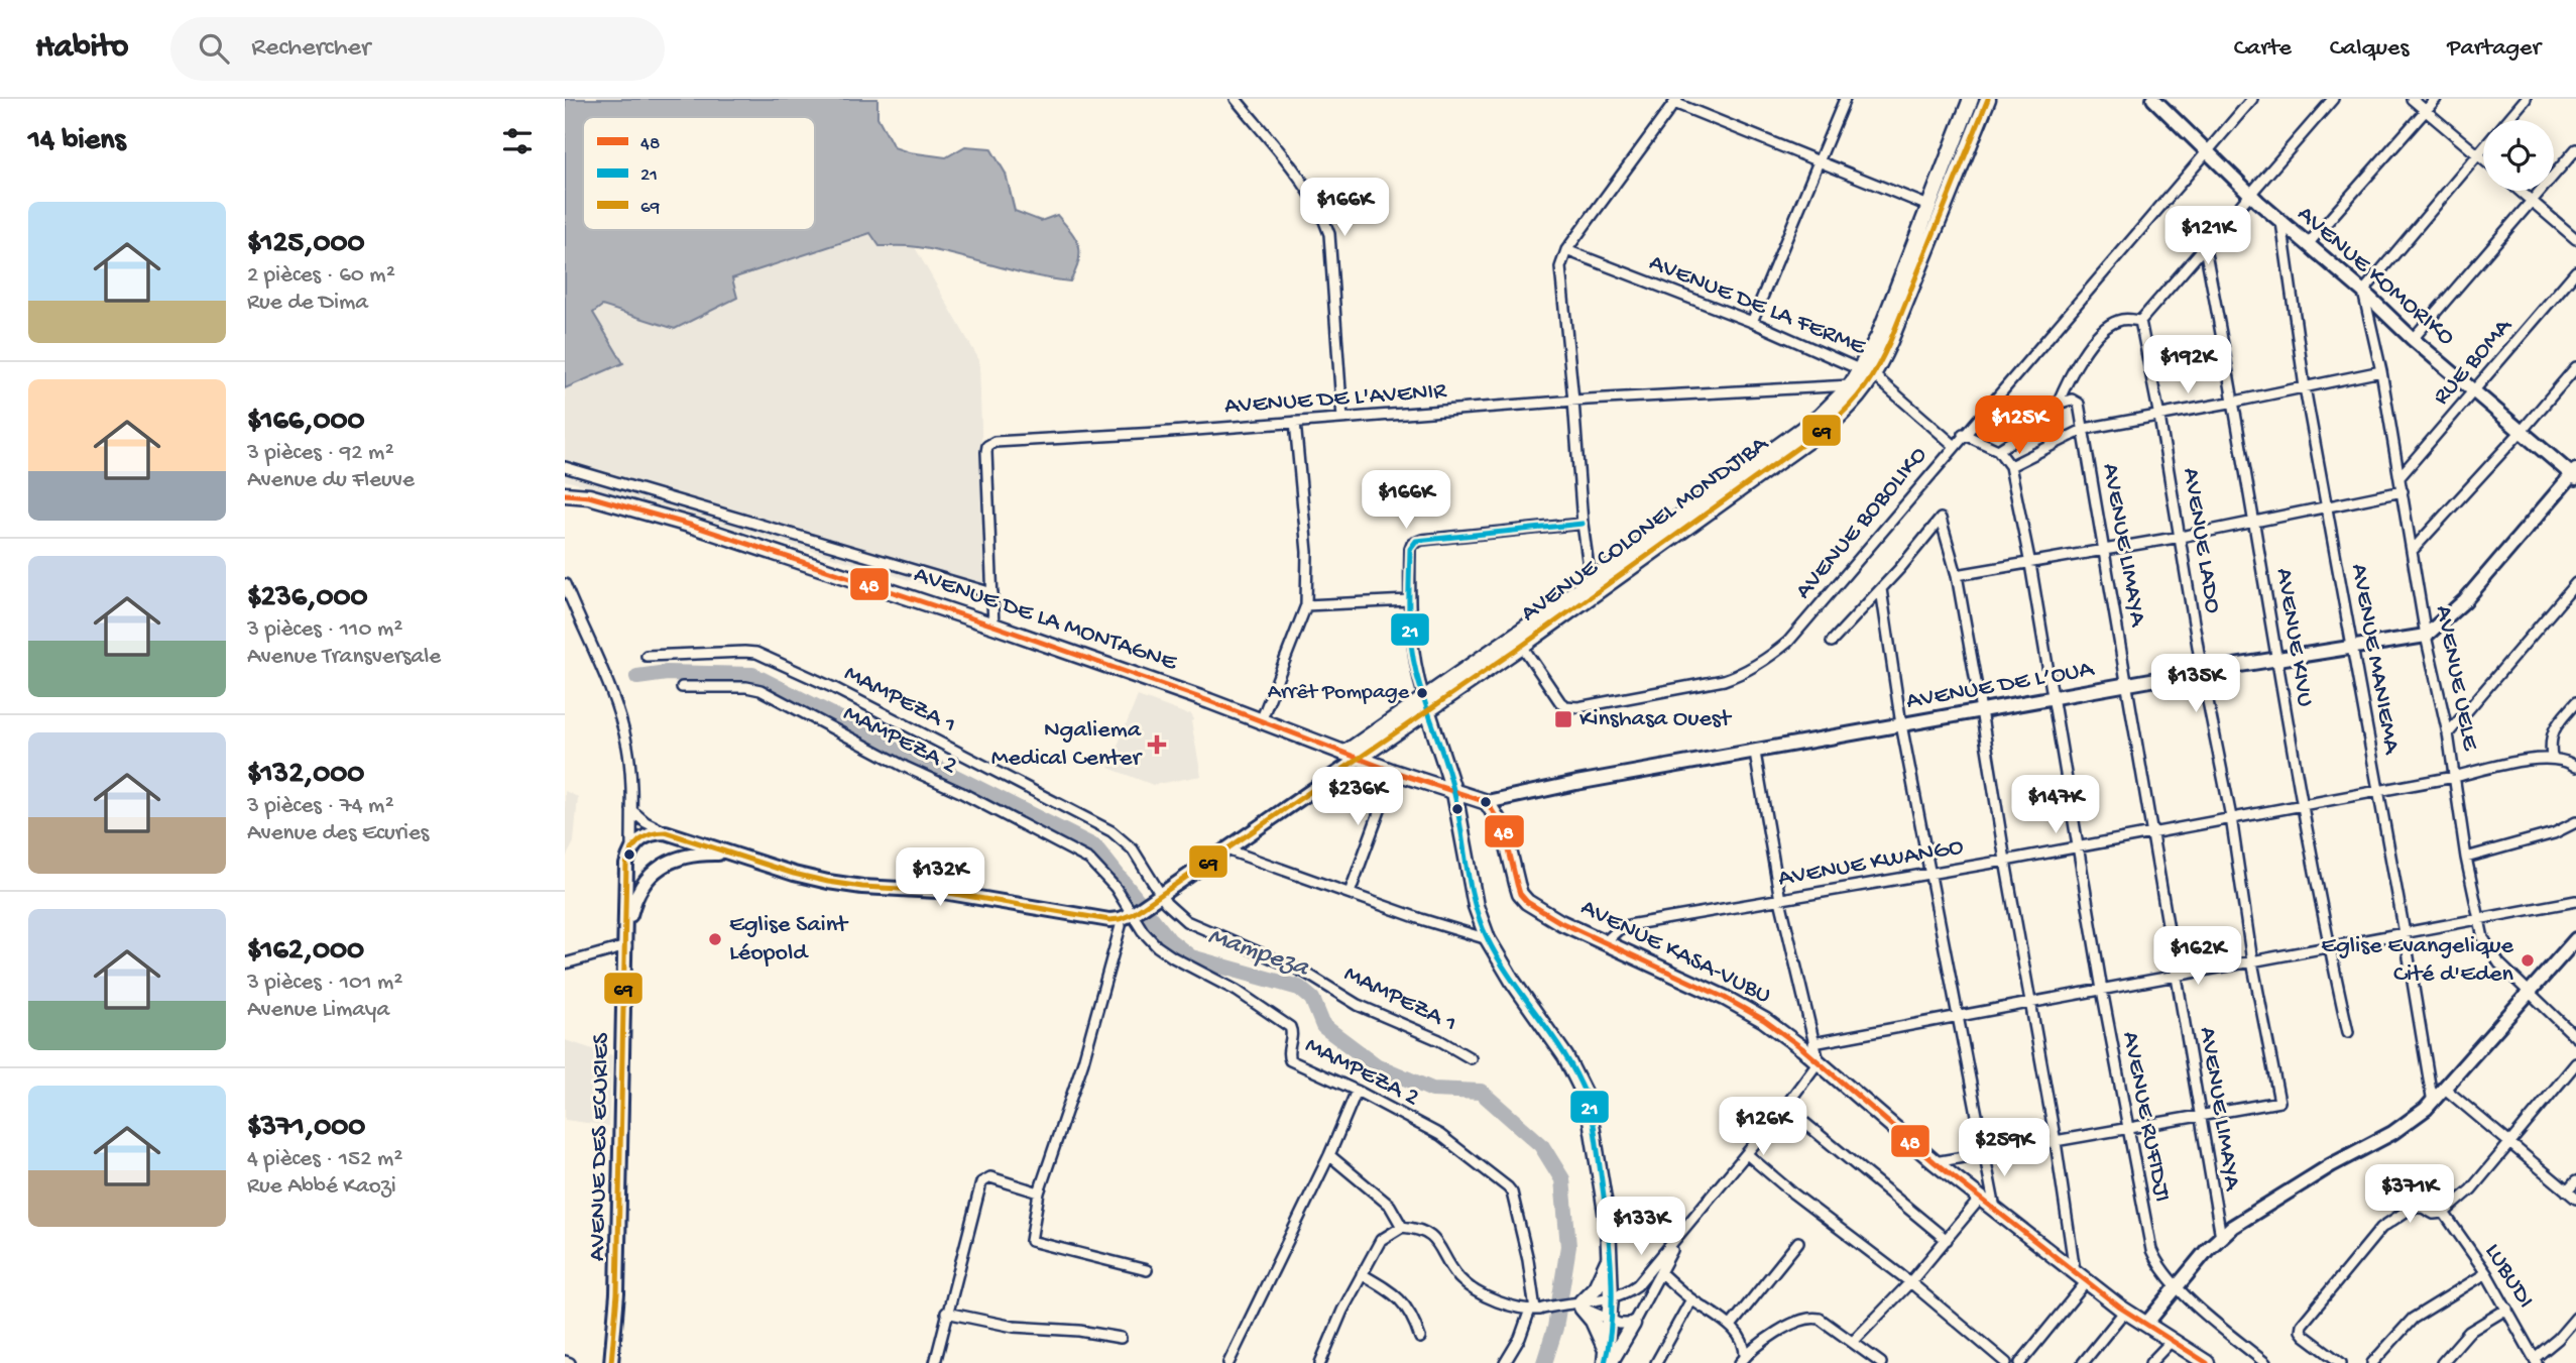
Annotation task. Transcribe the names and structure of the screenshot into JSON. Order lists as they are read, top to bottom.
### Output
{
  "streets": {
    "main road": ["AVENUE COLONEL MONDJIBA", "AVENUE DE LA MONTAGNE", "AVENUE KASA-VUBU"],
    "street": [
      "AVENUE KOMORIKO",
      "AVENUE DE LA FERME",
      "RUE BOMA",
      "AVENUE DE L'AVENIR",
      "AVENUE BOBOLIKO",
      "AVENUE LADO",
      "AVENUE LIMAYA",
      "AVENUE KIVU",
      "AVENUE MANIEMA",
      "AVENUE UELE",
      "AVENUE DE L’OUA",
      "MAMPEZA 1",
      "MAMPEZA 2",
      "AVENUE KWANGO",
      "AVENUE RUFIDJI",
      "AVENUE DES ECURIES",
      "LUBUDI"
    ]
  },
  "crossings": [
    ["AVENUE KOMORIKO", "RUE BOMA"],
    ["AVENUE KOMORIKO", "AVENUE BOBOLIKO"],
    ["AVENUE KOMORIKO", "AVENUE MANIEMA"],
    ["AVENUE KOMORIKO", "AVENUE UELE"],
    ["AVENUE DE LA FERME", "AVENUE BOBOLIKO"],
    ["AVENUE DE LA FERME", "AVENUE COLONEL MONDJIBA"],
    ["RUE BOMA", "AVENUE UELE"],
    ["AVENUE DE L'AVENIR", "AVENUE COLONEL MONDJIBA"],
    ["AVENUE DE L'AVENIR", "AVENUE DE LA MONTAGNE"],
    ["AVENUE BOBOLIKO", "AVENUE COLONEL MONDJIBA"],
    ["AVENUE COLONEL MONDJIBA", "AVENUE DE LA MONTAGNE"],
    ["AVENUE LADO", "AVENUE LIMAYA"],
    ["AVENUE LADO", "AVENUE DE L’OUA"],
    ["AVENUE LADO", "AVENUE KWANGO"],
    ["AVENUE LIMAYA", "AVENUE DE L’OUA"],
    ["AVENUE LIMAYA", "AVENUE KWANGO"],
    ["AVENUE KIVU", "AVENUE DE L’OUA"],
    ["AVENUE KIVU", "AVENUE KWANGO"],
    ["AVENUE MANIEMA", "AVENUE DE L’OUA"],
    ["AVENUE MANIEMA", "AVENUE KWANGO"],
    ["AVENUE UELE", "AVENUE DE L’OUA"],
    ["AVENUE UELE", "AVENUE KWANGO"],
    ["AVENUE DE L’OUA", "AVENUE KASA-VUBU"],
    ["AVENUE DE L’OUA", "AVENUE RUFIDJI"],
    ["MAMPEZA 2", "AVENUE DES ECURIES"],
    ["AVENUE KWANGO", "AVENUE KASA-VUBU"],
    ["AVENUE KWANGO", "AVENUE RUFIDJI"]
  ],
  "water": ["Mampeza"],
  "places": {
    "other": ["Arrêt Pompage", "Eglise Saint Léopold", "Eglise Evangelique Cité d'Eden"],
    "transit": ["Kinshasa Ouest"],
    "health": ["Ngaliema Medical Center"]
  },
  "lines": ["transit line 69", "transit line 48", "transit line 21"],
  "legend": ["48", "21", "69"],
  "page": {
    "header": "Habito",
    "search": "Rechercher",
    "nav": ["Carte", "Calques", "Partager"],
    "heading": "14 biens",
    "price": [
      "$166K",
      "$121K",
      "$192K",
      "$125K",
      "$166K",
      "$135K",
      "$236K",
      "$147K",
      "$132K",
      "$162K",
      "$126K",
      "$259K",
      "$371K",
      "$133K"
    ],
    "list": [
      {
        "name": "$125,000",
        "note": "2 pièces · 60 m² · Rue de Dima"
      },
      {
        "name": "$166,000",
        "note": "3 pièces · 92 m² · Avenue du Fleuve"
      },
      {
        "name": "$236,000",
        "note": "3 pièces · 110 m² · Avenue Transversale"
      },
      {
        "name": "$132,000",
        "note": "3 pièces · 74 m² · Avenue des Ecuries"
      },
      {
        "name": "$162,000",
        "note": "3 pièces · 101 m² · Avenue Limaya"
      },
      {
        "name": "$371,000",
        "note": "4 pièces · 152 m² · Rue Abbé Kaozi"
      }
    ]
  }
}
